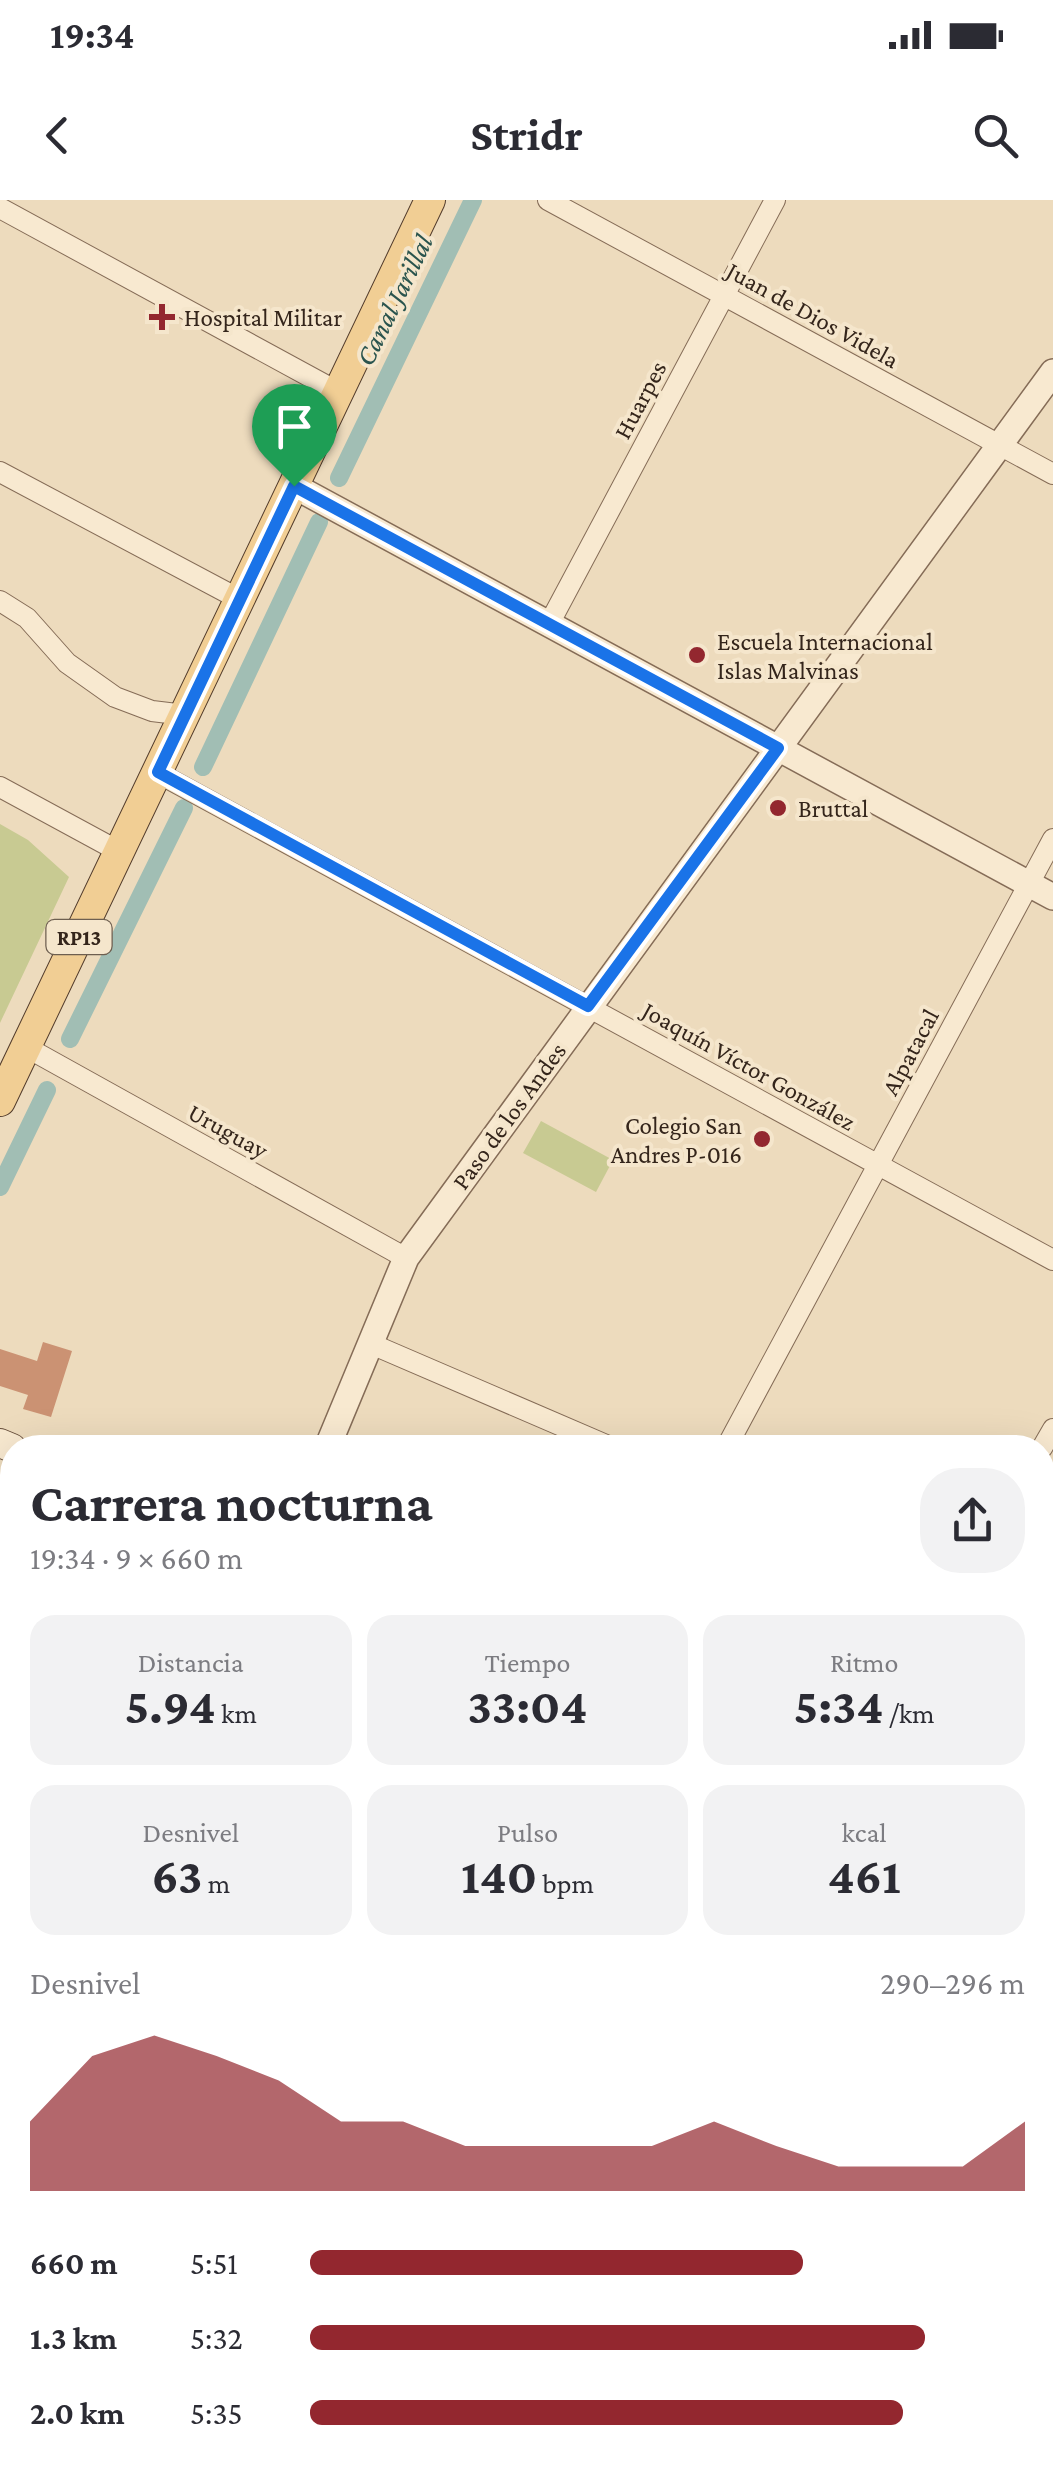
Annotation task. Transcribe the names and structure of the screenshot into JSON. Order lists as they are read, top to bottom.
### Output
{
  "streets": {
    "main road": ["RP13"],
    "street": [
      "Juan de Dios Videla",
      "Huarpes",
      "Alpatacal",
      "Joaquín Víctor González",
      "Paso de los Andes",
      "Uruguay"
    ]
  },
  "crossings": [
    ["Juan de Dios Videla", "Huarpes"],
    ["Juan de Dios Videla", "Paso de los Andes"],
    ["RP13", "Joaquín Víctor González"],
    ["RP13", "Uruguay"],
    ["Alpatacal", "Joaquín Víctor González"],
    ["Joaquín Víctor González", "Paso de los Andes"],
    ["Paso de los Andes", "Uruguay"]
  ],
  "water": ["Canal Jarillal"],
  "places": {
    "health": ["Hospital Militar"],
    "other": ["Escuela Internacional Islas Malvinas", "Bruttal", "Colegio San Andres P-016"]
  },
  "page": {
    "status": "19:34",
    "header": "Stridr",
    "heading": ["Carrera nocturna", "19:34 · 9 × 660 m"],
    "stats": [
      ["Distancia", "5.94 km"],
      ["Tiempo", "33:04"],
      ["Ritmo", "5:34 /km"],
      ["Desnivel", "63 m"],
      ["Pulso", "140 bpm"],
      ["kcal", "461"]
    ],
    "chart": ["Desnivel", "290–296 m"],
    "list": [
      {
        "name": "660 m",
        "note": "5:51"
      },
      {
        "name": "1.3 km",
        "note": "5:32"
      },
      {
        "name": "2.0 km",
        "note": "5:35"
      }
    ]
  }
}
